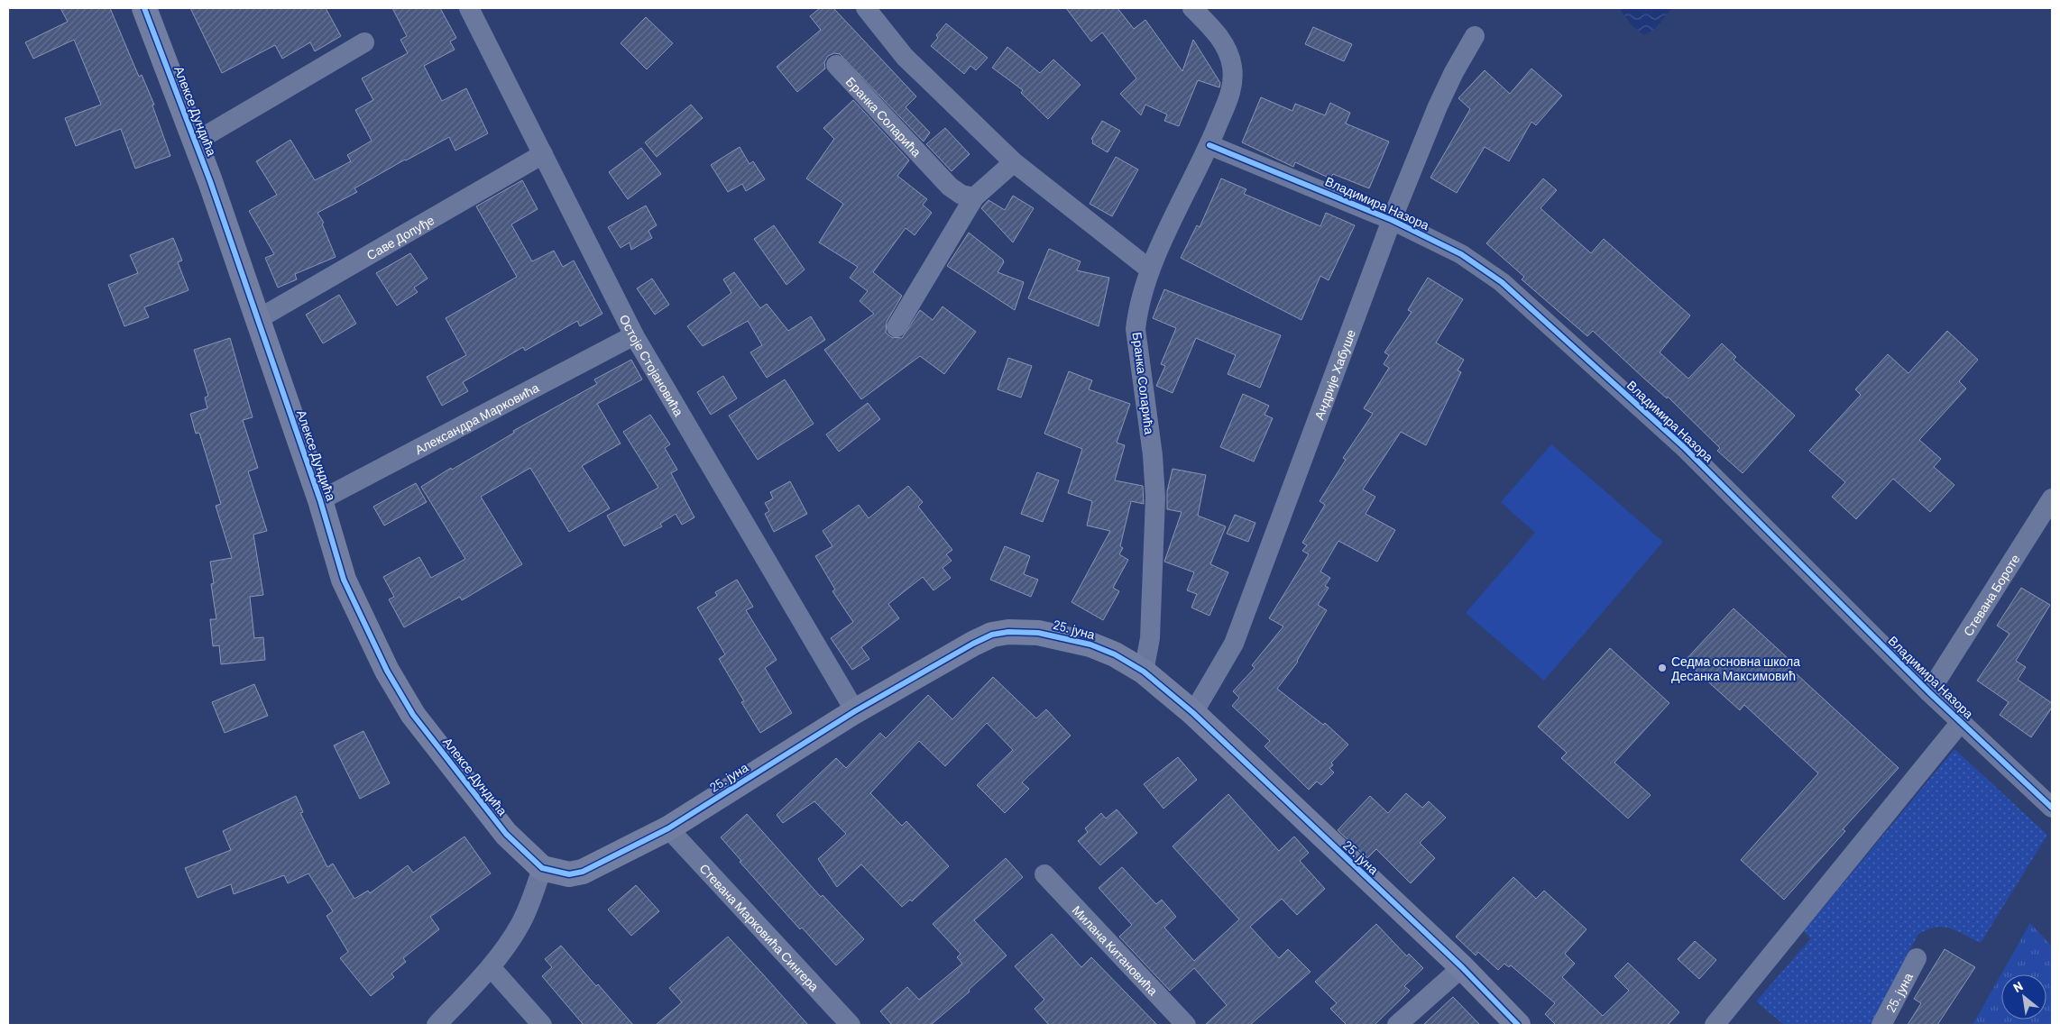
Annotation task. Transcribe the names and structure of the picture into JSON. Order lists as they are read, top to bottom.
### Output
{
  "streets": {
    "street": [
      "Алексе Дундића",
      "Бранка Соларића",
      "Владимира Назора",
      "Саве Допуђе",
      "Остоје Стојановића",
      "Андрије Хабуше",
      "Александра Марковића",
      "Стевана Бороте",
      "25. јуна",
      "Стевана Марковића Сингера",
      "Милана Китановића"
    ]
  },
  "crossings": [
    ["Алексе Дундића", "Саве Допуђе"],
    ["Алексе Дундића", "Александра Марковића"],
    ["Алексе Дундића", "25. јуна"],
    ["Бранка Соларића", "Владимира Назора"],
    ["Бранка Соларића", "25. јуна"],
    ["Владимира Назора", "Андрије Хабуше"],
    ["Владимира Назора", "Стевана Бороте"],
    ["Саве Допуђе", "Остоје Стојановића"],
    ["Остоје Стојановића", "Александра Марковића"],
    ["Остоје Стојановића", "25. јуна"],
    ["Андрије Хабуше", "25. јуна"],
    ["25. јуна", "Стевана Марковића Сингера"]
  ],
  "places": ["Седма основна школа Десанка Максимовић"],
  "north": "top left"
}
